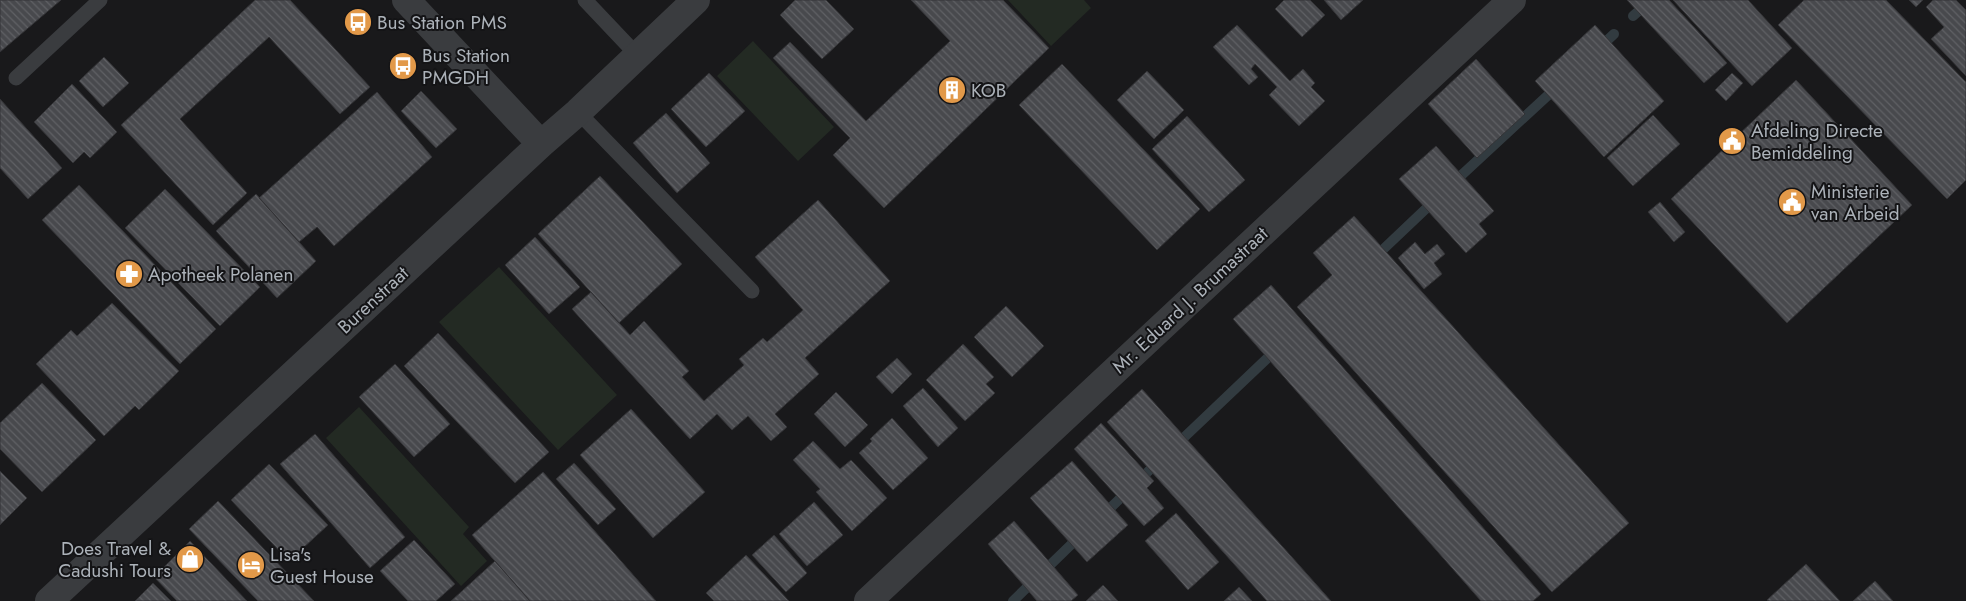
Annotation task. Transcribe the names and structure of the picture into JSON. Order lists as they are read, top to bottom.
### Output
{
  "streets": {
    "street": ["Burenstraat", "Mr. Eduard J. Brumastraat"]
  },
  "places": {
    "bus stop": ["Bus Station PMS", "Bus Station PMGDH"],
    "building": ["KOB"],
    "public building": ["Afdeling Directe Bemiddeling", "Ministerie van Arbeid"],
    "pharmacy": ["Apotheek Polanen"],
    "shop": ["Does Travel & Cadushi Tours"],
    "hotel": ["Lisa's Guest House"]
  }
}
